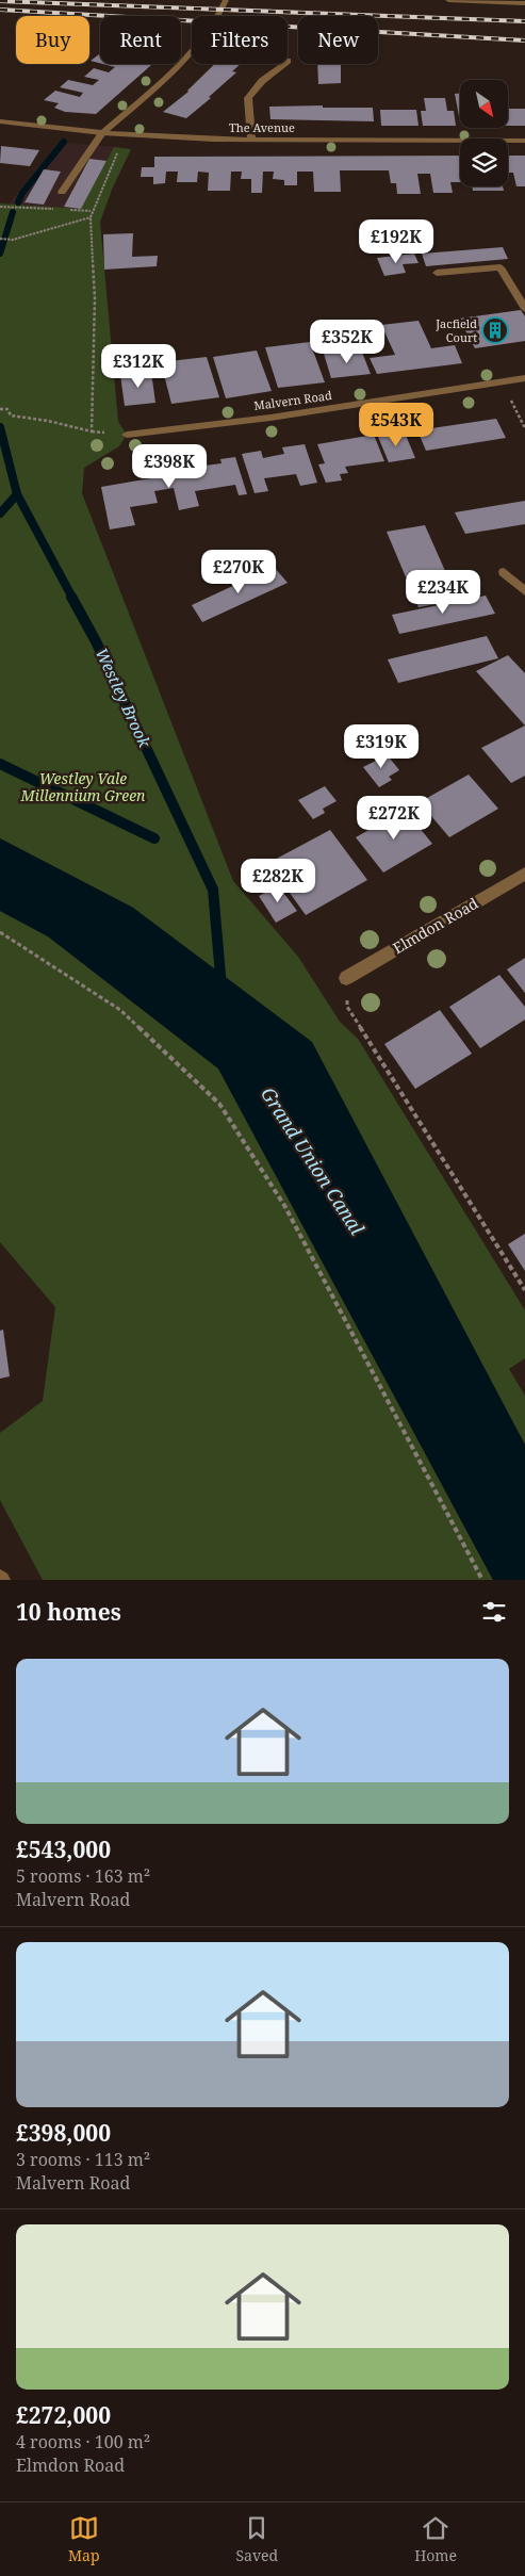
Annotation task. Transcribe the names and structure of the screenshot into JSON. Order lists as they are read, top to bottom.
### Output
{
  "streets": {
    "street": ["The Avenue", "Malvern Road", "Elmdon Road"]
  },
  "water": ["Westley Brook", "Grand Union Canal"],
  "parks": ["Westley Vale Millennium Green"],
  "places": {
    "building": ["Jacfield Court"]
  },
  "north": "bottom right",
  "page": {
    "chip": [
      "Buy",
      "Rent",
      "Filters",
      "New"
    ],
    "price": [
      "£192K",
      "£352K",
      "£312K",
      "£543K",
      "£398K",
      "£270K",
      "£234K",
      "£319K",
      "£272K",
      "£282K"
    ],
    "heading": "10 homes",
    "list": [
      {
        "name": "£543,000",
        "note": "5 rooms · 163 m² · Malvern Road"
      },
      {
        "name": "£398,000",
        "note": "3 rooms · 113 m² · Malvern Road"
      },
      {
        "name": "£272,000",
        "note": "4 rooms · 100 m² · Elmdon Road"
      }
    ],
    "tabs": ["Map", "Saved", "Home"]
  }
}
